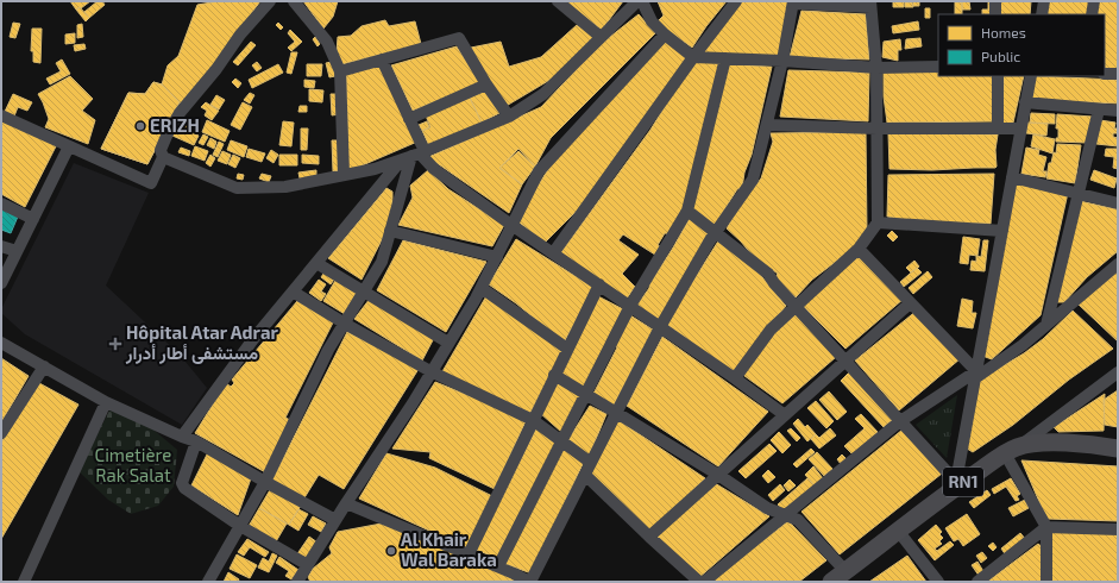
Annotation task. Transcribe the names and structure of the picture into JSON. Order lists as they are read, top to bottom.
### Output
{
  "streets": {
    "highway": ["RN1"]
  },
  "parks": ["Cimetière Rak Salat"],
  "places": {
    "other": ["ERIZH", "Al Khair Wal Baraka"],
    "health": ["Hôpital Atar Adrar مستشفى أطار أدرار"]
  },
  "legend": ["Homes", "Public"]
}
